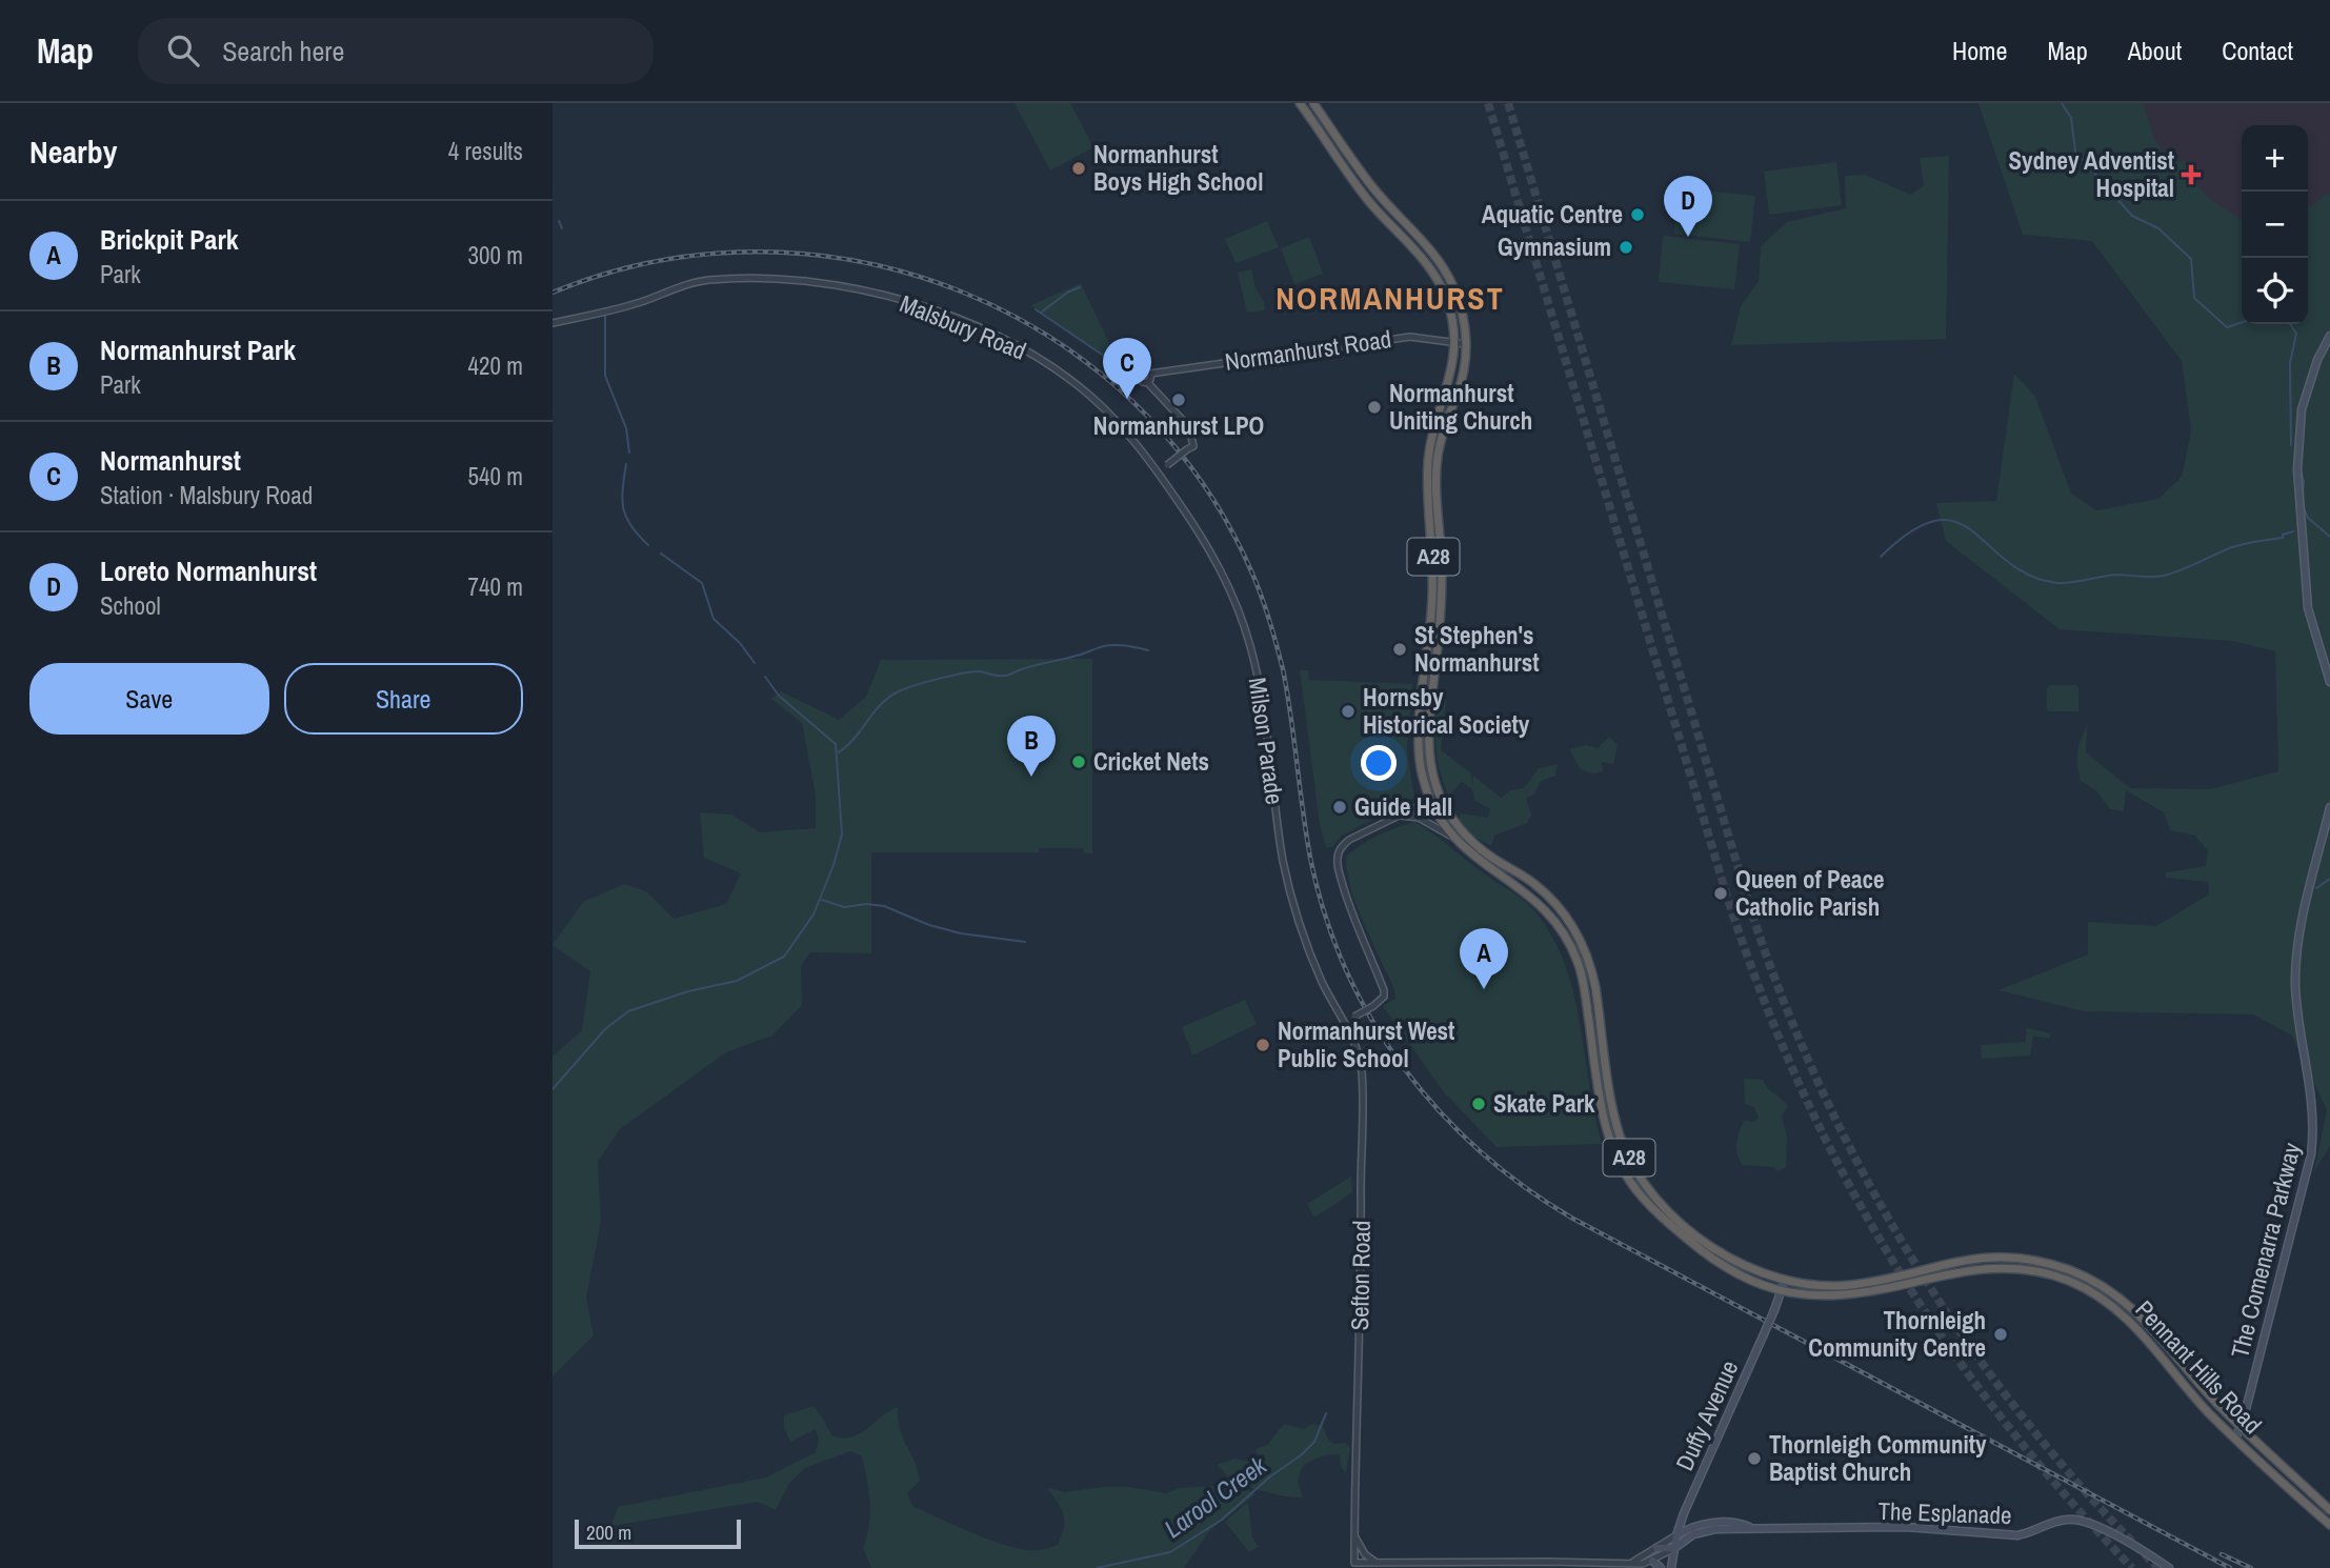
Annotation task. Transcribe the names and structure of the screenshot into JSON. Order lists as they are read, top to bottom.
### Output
{
  "streets": {
    "highway": ["A28", "Pennant Hills Road"],
    "main road": ["The Comenarra Parkway", "Duffy Avenue", "The Esplanade"],
    "street": [
      "Malsbury Road",
      "Normanhurst Road",
      "Milson Parade",
      "Sefton Road"
    ]
  },
  "crossings": [
    ["Malsbury Road", "Normanhurst Road"],
    ["Malsbury Road", "Milson Parade"],
    ["Normanhurst Road", "Milson Parade"],
    ["Normanhurst Road", "Pennant Hills Road"],
    ["Milson Parade", "Sefton Road"],
    ["The Comenarra Parkway", "Pennant Hills Road"],
    ["Pennant Hills Road", "Duffy Avenue"],
    ["Duffy Avenue", "The Esplanade"]
  ],
  "districts": ["NORMANHURST"],
  "water": ["Larool Creek"],
  "places": {
    "other": [
      "Normanhurst Boys High School",
      "Aquatic Centre",
      "Gymnasium",
      "Normanhurst LPO",
      "Normanhurst Uniting Church",
      "St Stephen's Normanhurst",
      "Hornsby Historical Society",
      "Cricket Nets",
      "Guide Hall",
      "Queen of Peace Catholic Parish",
      "Normanhurst West Public School",
      "Skate Park",
      "Thornleigh Community Centre",
      "Thornleigh Community Baptist Church"
    ],
    "health": ["Sydney Adventist Hospital"]
  },
  "scale_bar": "200 m",
  "page": {
    "header": "Map",
    "search": "Search here",
    "nav": [
      "Home",
      "Map",
      "About",
      "Contact"
    ],
    "heading": ["Nearby", "4 results"],
    "map_buttons": ["+", "−"],
    "pins": [
      "D",
      "C",
      "B",
      "A"
    ],
    "list": [
      {
        "mark": "A",
        "name": "Brickpit Park",
        "note": "Park",
        "value": "300 m"
      },
      {
        "mark": "B",
        "name": "Normanhurst Park",
        "note": "Park",
        "value": "420 m"
      },
      {
        "mark": "C",
        "name": "Normanhurst",
        "note": "Station · Malsbury Road",
        "value": "540 m"
      },
      {
        "mark": "D",
        "name": "Loreto Normanhurst",
        "note": "School",
        "value": "740 m"
      }
    ],
    "buttons": ["Save", "Share"],
    "scale": "200 m"
  }
}
